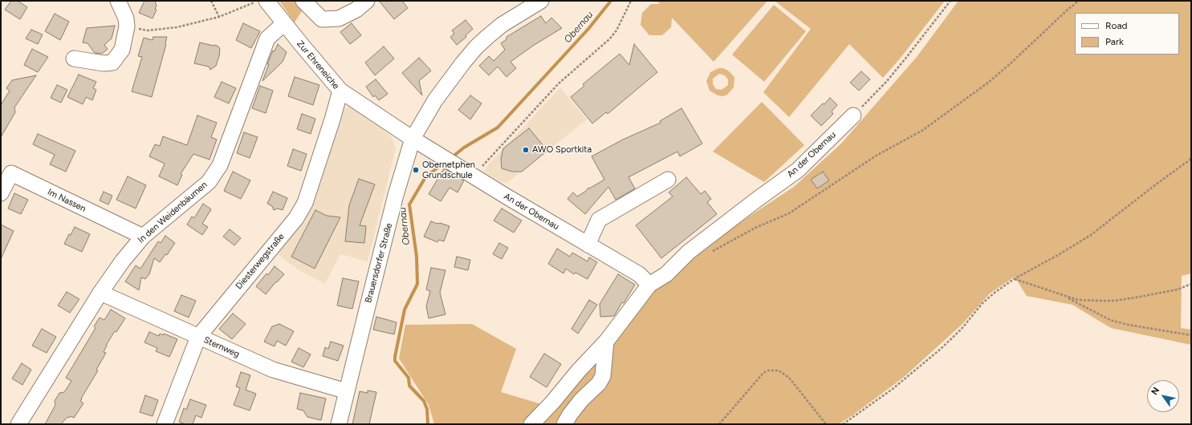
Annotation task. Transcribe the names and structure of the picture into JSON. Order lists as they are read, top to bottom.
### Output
{
  "streets": {
    "street": [
      "Zur Ehreneiche",
      "An der Obernau",
      "Im Nassen",
      "In den Weidenbäumen",
      "Diesterwegstraße",
      "Brauersdorfer Straße",
      "Sternweg"
    ]
  },
  "crossings": [
    ["Zur Ehreneiche", "An der Obernau"],
    ["Zur Ehreneiche", "In den Weidenbäumen"],
    ["Zur Ehreneiche", "Diesterwegstraße"],
    ["Zur Ehreneiche", "Brauersdorfer Straße"],
    ["An der Obernau", "Brauersdorfer Straße"],
    ["Im Nassen", "In den Weidenbäumen"],
    ["In den Weidenbäumen", "Sternweg"],
    ["Diesterwegstraße", "Sternweg"],
    ["Brauersdorfer Straße", "Sternweg"]
  ],
  "water": ["Obernau"],
  "places": ["AWO Sportkita", "Obernetphen Grundschule"],
  "legend": ["Road", "Park"],
  "north": "top left"
}
